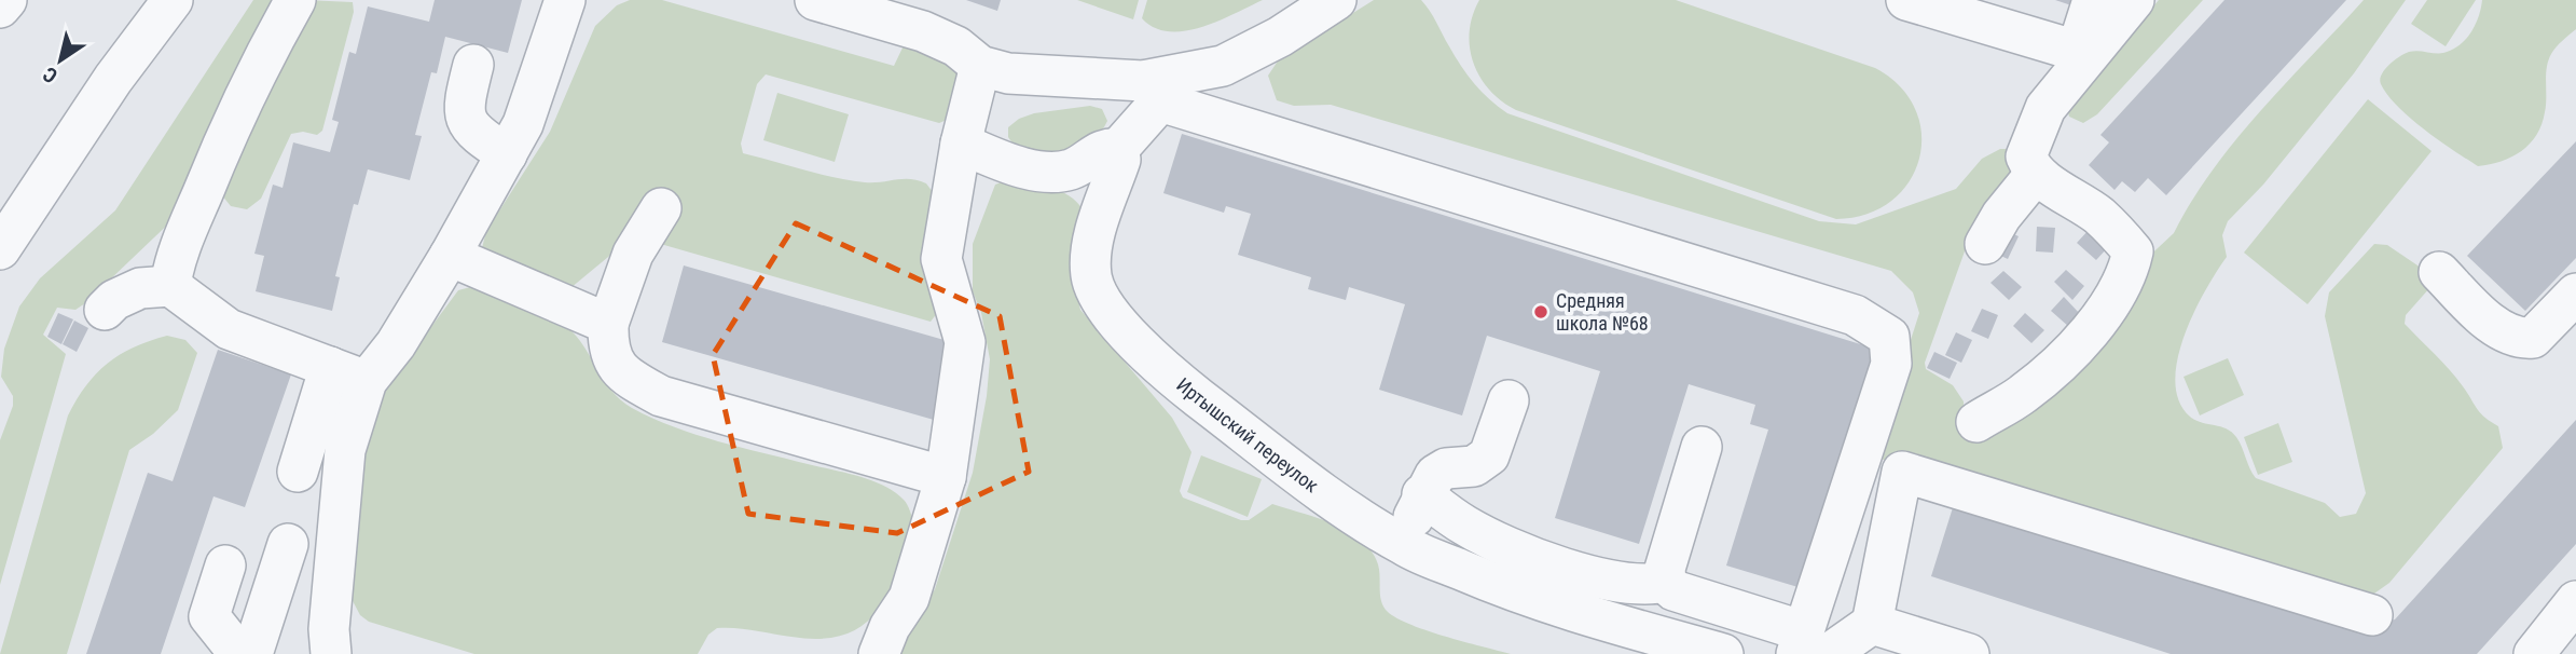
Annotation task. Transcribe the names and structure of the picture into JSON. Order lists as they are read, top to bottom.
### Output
{
  "streets": {
    "street": ["Иртышский переулок"]
  },
  "places": ["Средняя школа №68"],
  "north": "bottom left"
}
